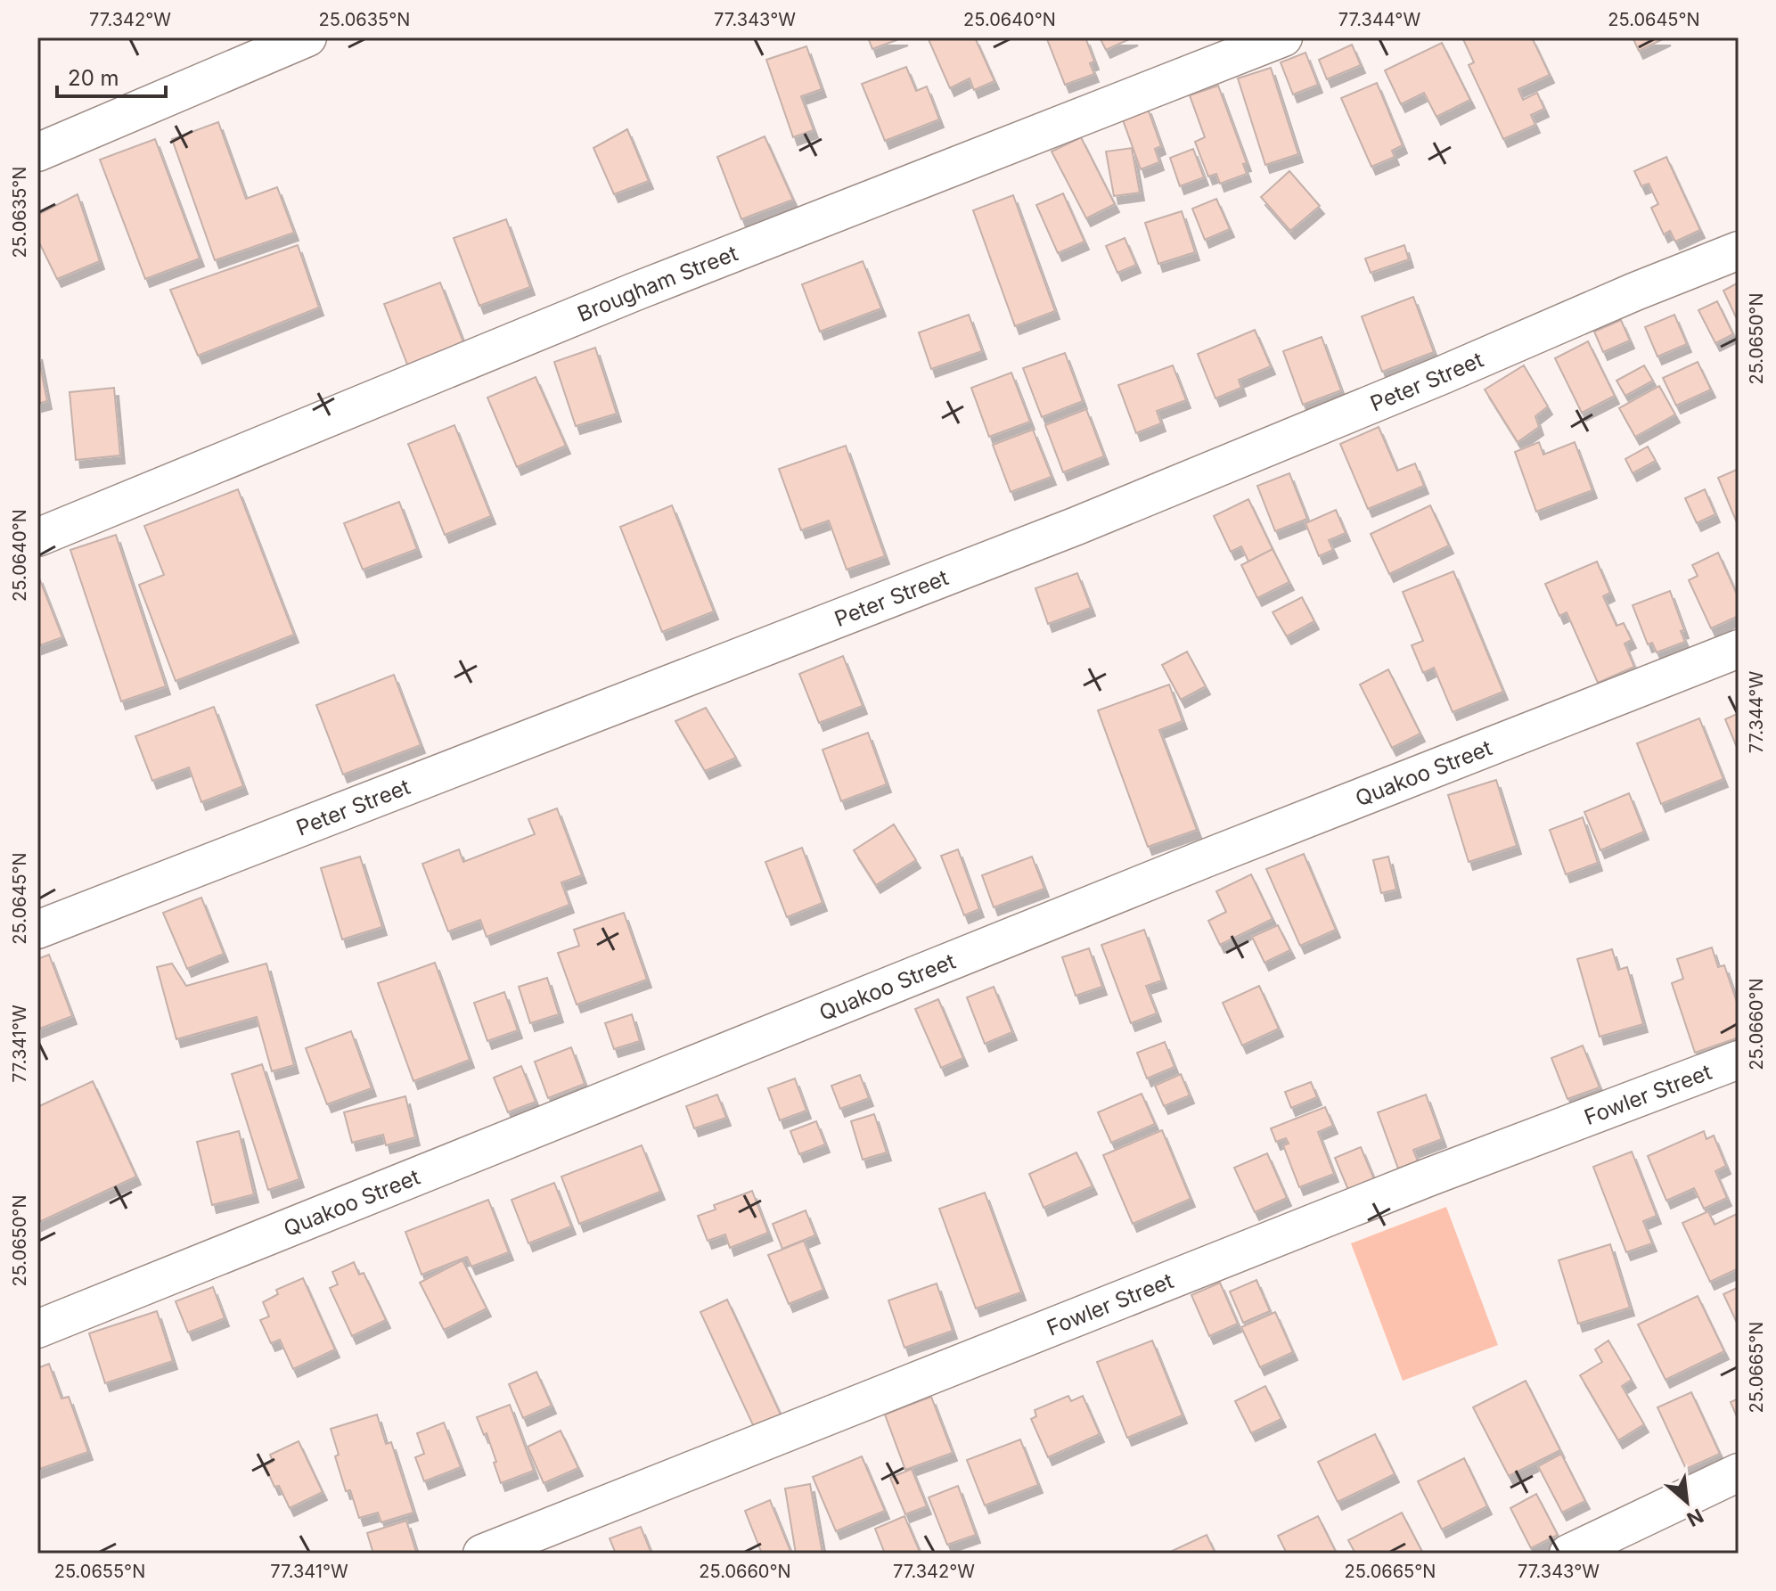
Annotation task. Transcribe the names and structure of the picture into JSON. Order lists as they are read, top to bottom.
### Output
{
  "streets": {
    "street": [
      "Brougham Street",
      "Peter Street",
      "Quakoo Street",
      "Fowler Street"
    ]
  },
  "scale_bar": "20 m",
  "north": "bottom right",
  "coordinates": [
    "77.342°W",
    "25.0635°N",
    "77.343°W",
    "25.0640°N",
    "77.344°W",
    "25.0645°N",
    "25.0650°N",
    "25.0660°N",
    "77.341°W",
    "25.0665°N",
    "25.0655°N"
  ]
}
